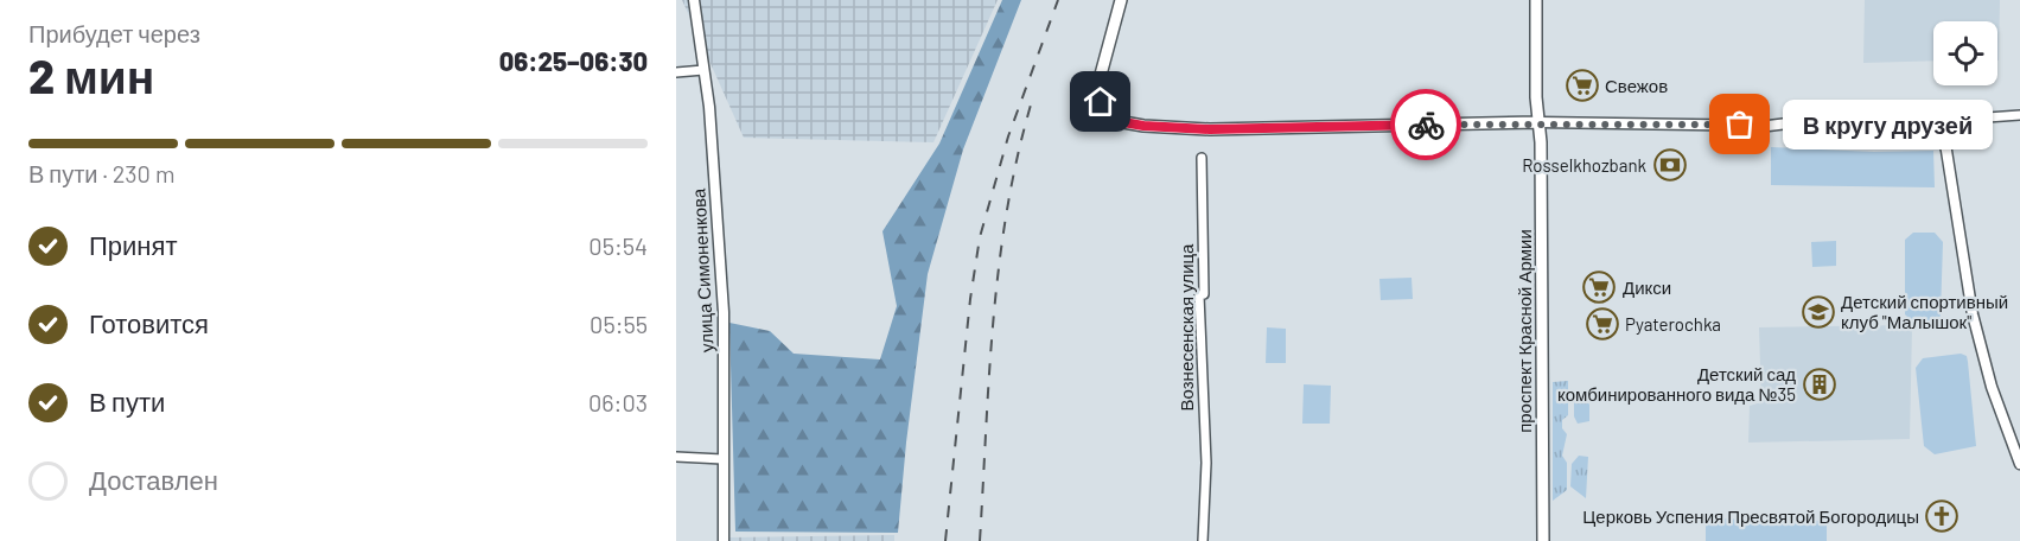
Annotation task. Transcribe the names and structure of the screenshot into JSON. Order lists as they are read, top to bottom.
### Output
{
  "streets": {
    "main road": ["проспект Красной Армии"],
    "street": ["улица Симоненкова", "Вознесенская улица"]
  },
  "places": {
    "supermarket": ["Свежов", "Дикси", "Pyaterochka"],
    "other": ["В кругу друзей"],
    "bank": ["Rosselkhozbank"],
    "school or university": ["Детский спортивный клуб \"Малышок\""],
    "building": ["Детский сад комбинированного вида №35"],
    "church": ["Церковь Успения Пресвятой Богородицы"]
  },
  "page": {
    "heading": ["2 мин", "Прибудет через", "06:25–06:30"],
    "bubble": "В кругу друзей",
    "bar": "В пути · 230 m",
    "list": [
      ["Принят", "05:54"],
      ["Готовится", "05:55"],
      ["В пути", "06:03"],
      "Доставлен"
    ]
  }
}
